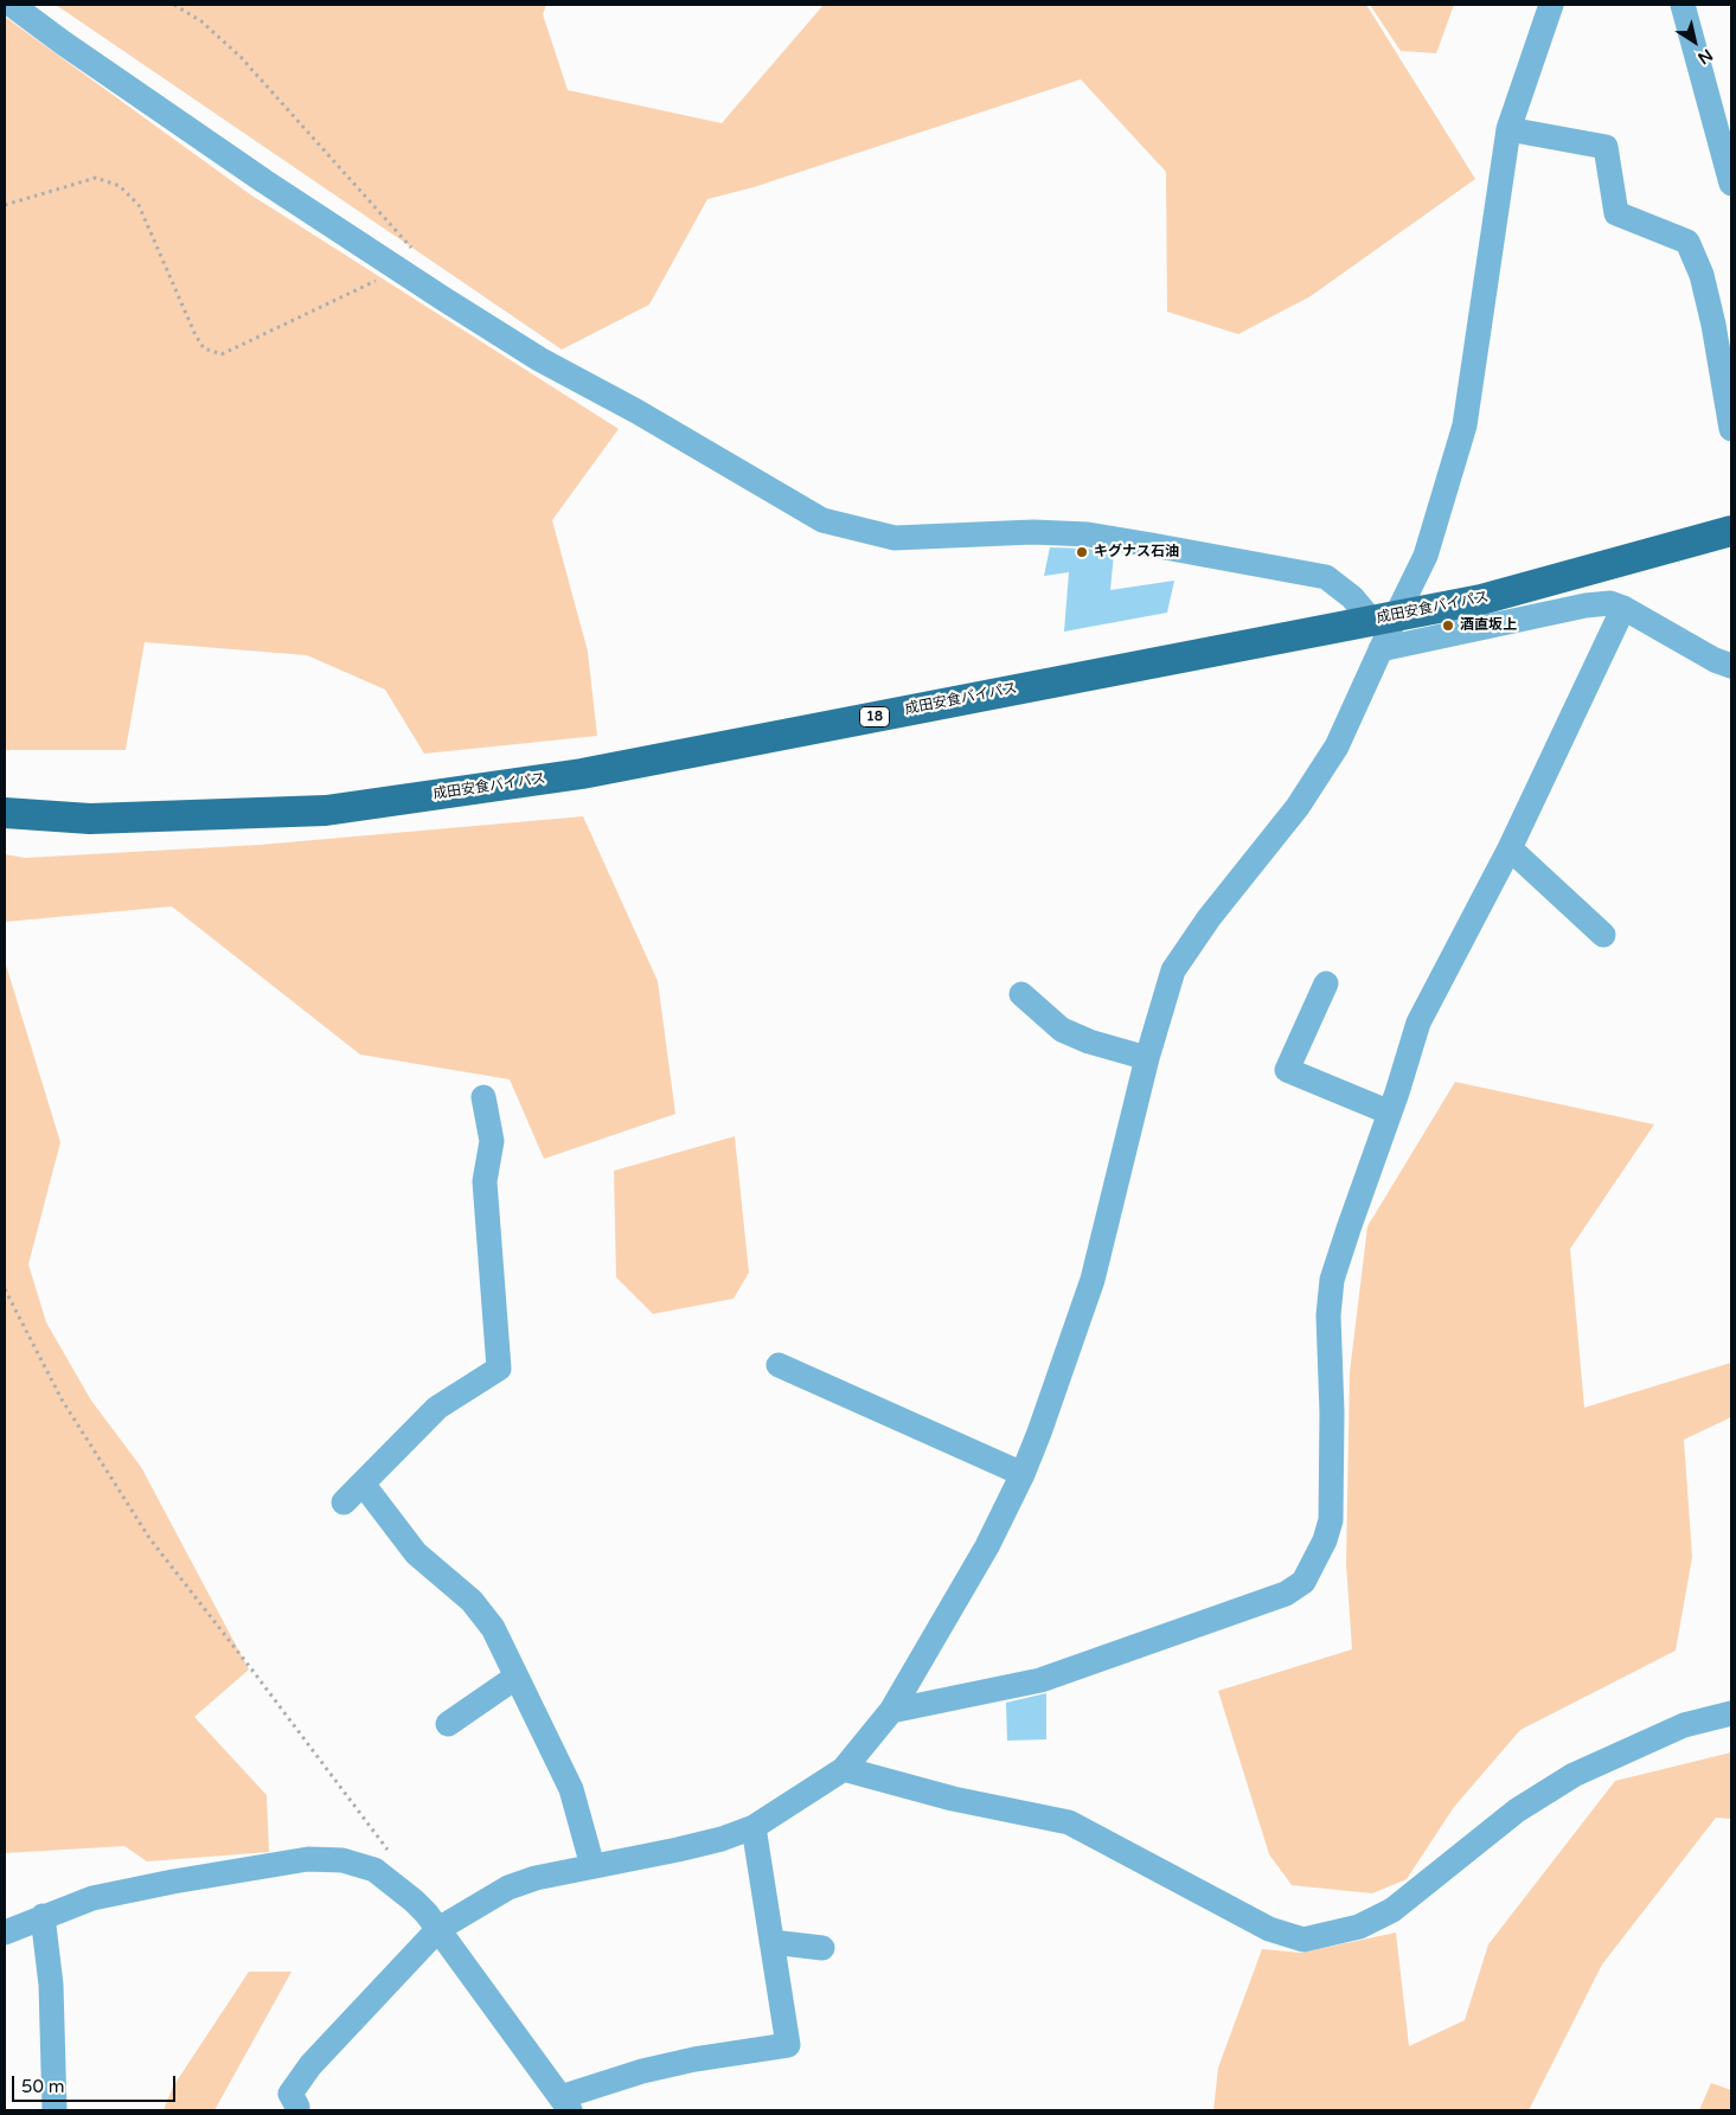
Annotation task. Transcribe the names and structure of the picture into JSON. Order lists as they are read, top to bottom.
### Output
{
  "streets": {
    "main road": ["成田安食バイパス", "18"]
  },
  "places": ["キグナス石油", "酒直坂上"],
  "scale_bar": "50 m",
  "north": "bottom right"
}
